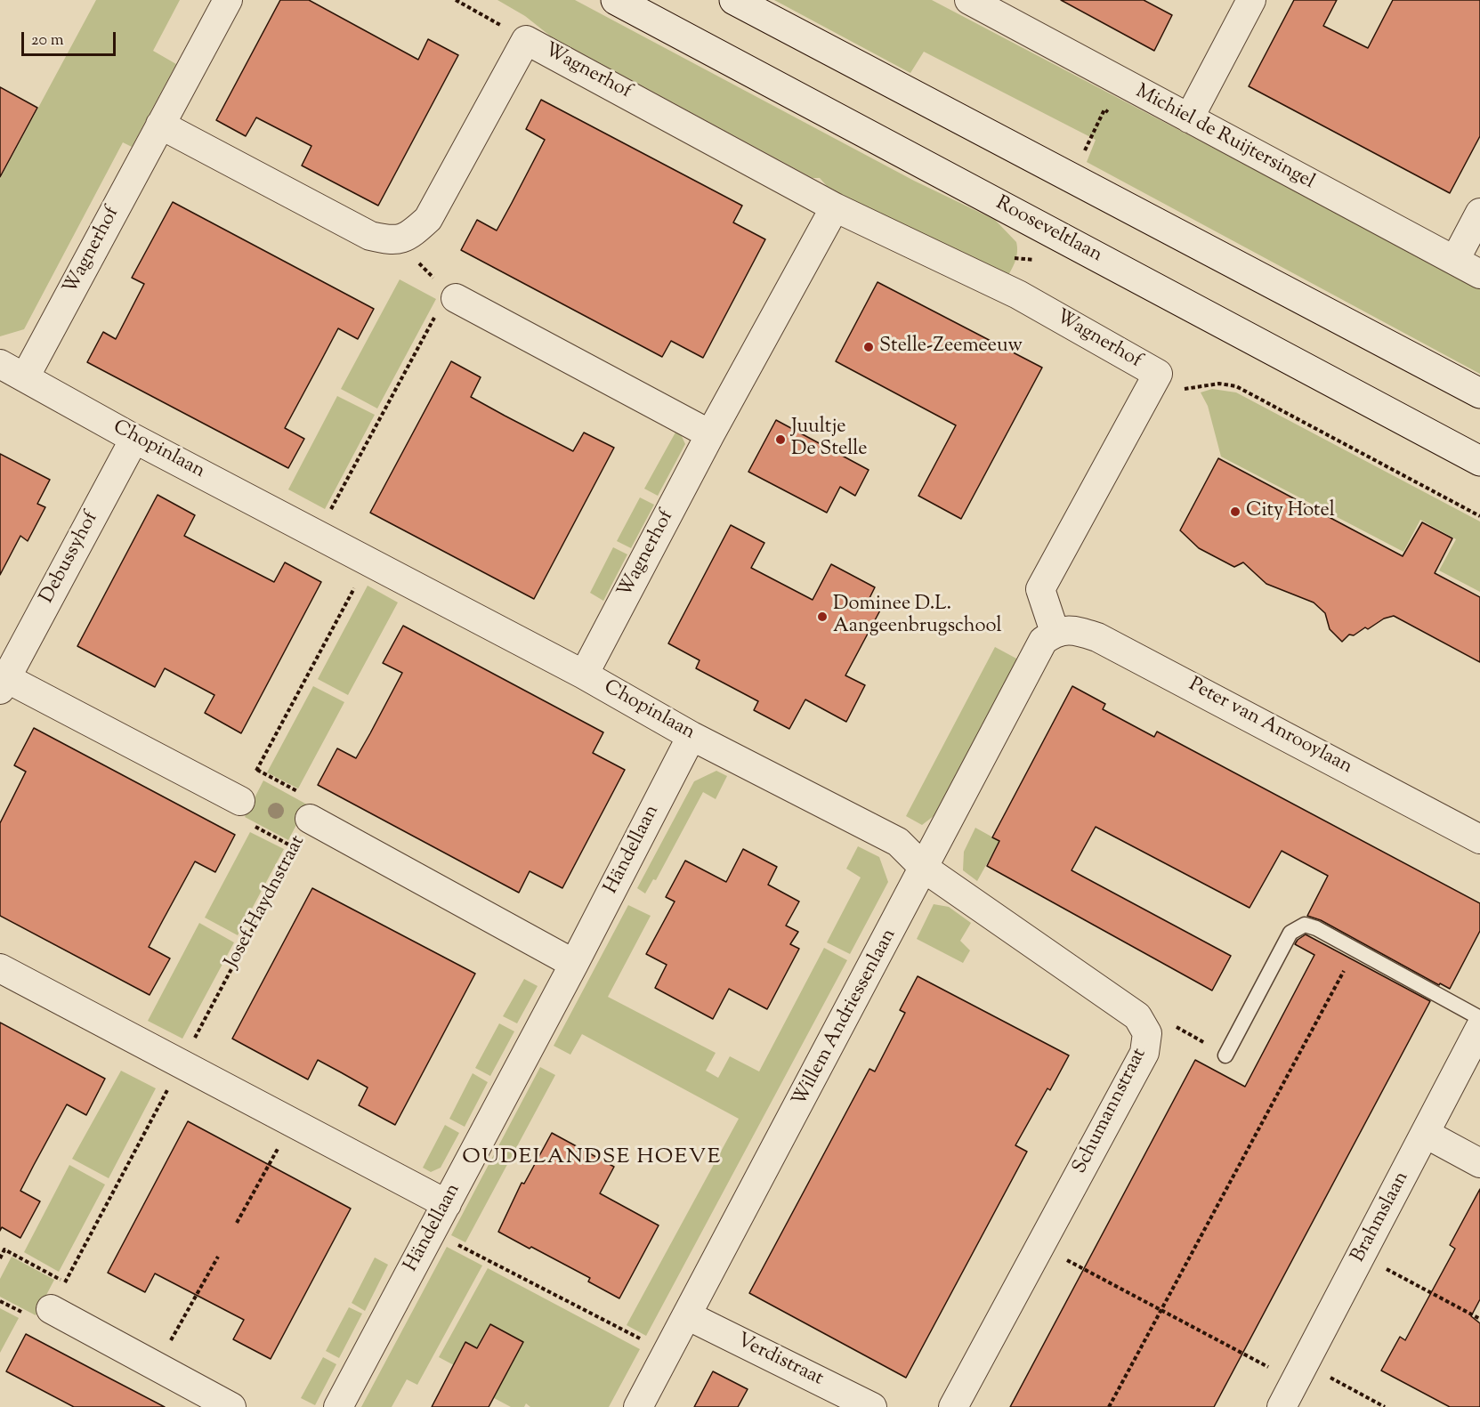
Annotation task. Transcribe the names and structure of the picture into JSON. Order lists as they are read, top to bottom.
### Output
{
  "streets": {
    "main road": ["Rooseveltlaan"],
    "street": [
      "Wagnerhof",
      "Michiel de Ruijtersingel",
      "Chopinlaan",
      "Debussyhof",
      "Peter van Anrooylaan",
      "Händellaan",
      "Willem Andriessenlaan",
      "Schumannstraat",
      "Brahmslaan",
      "Verdistraat"
    ],
    "path": ["Josef Haydnstraat"]
  },
  "crossings": [
    ["Wagnerhof", "Chopinlaan"],
    ["Wagnerhof", "Peter van Anrooylaan"],
    ["Wagnerhof", "Willem Andriessenlaan"],
    ["Chopinlaan", "Debussyhof"],
    ["Chopinlaan", "Händellaan"],
    ["Chopinlaan", "Willem Andriessenlaan"],
    ["Chopinlaan", "Schumannstraat"],
    ["Peter van Anrooylaan", "Willem Andriessenlaan"],
    ["Willem Andriessenlaan", "Schumannstraat"],
    ["Willem Andriessenlaan", "Verdistraat"]
  ],
  "districts": ["OUDELANDSE HOEVE"],
  "places": [
    "Stelle-Zeemeeuw",
    "Juultje De Stelle",
    "City Hotel",
    "Dominee D.L. Aangeenbrugschool"
  ],
  "scale_bar": "20 m"
}
